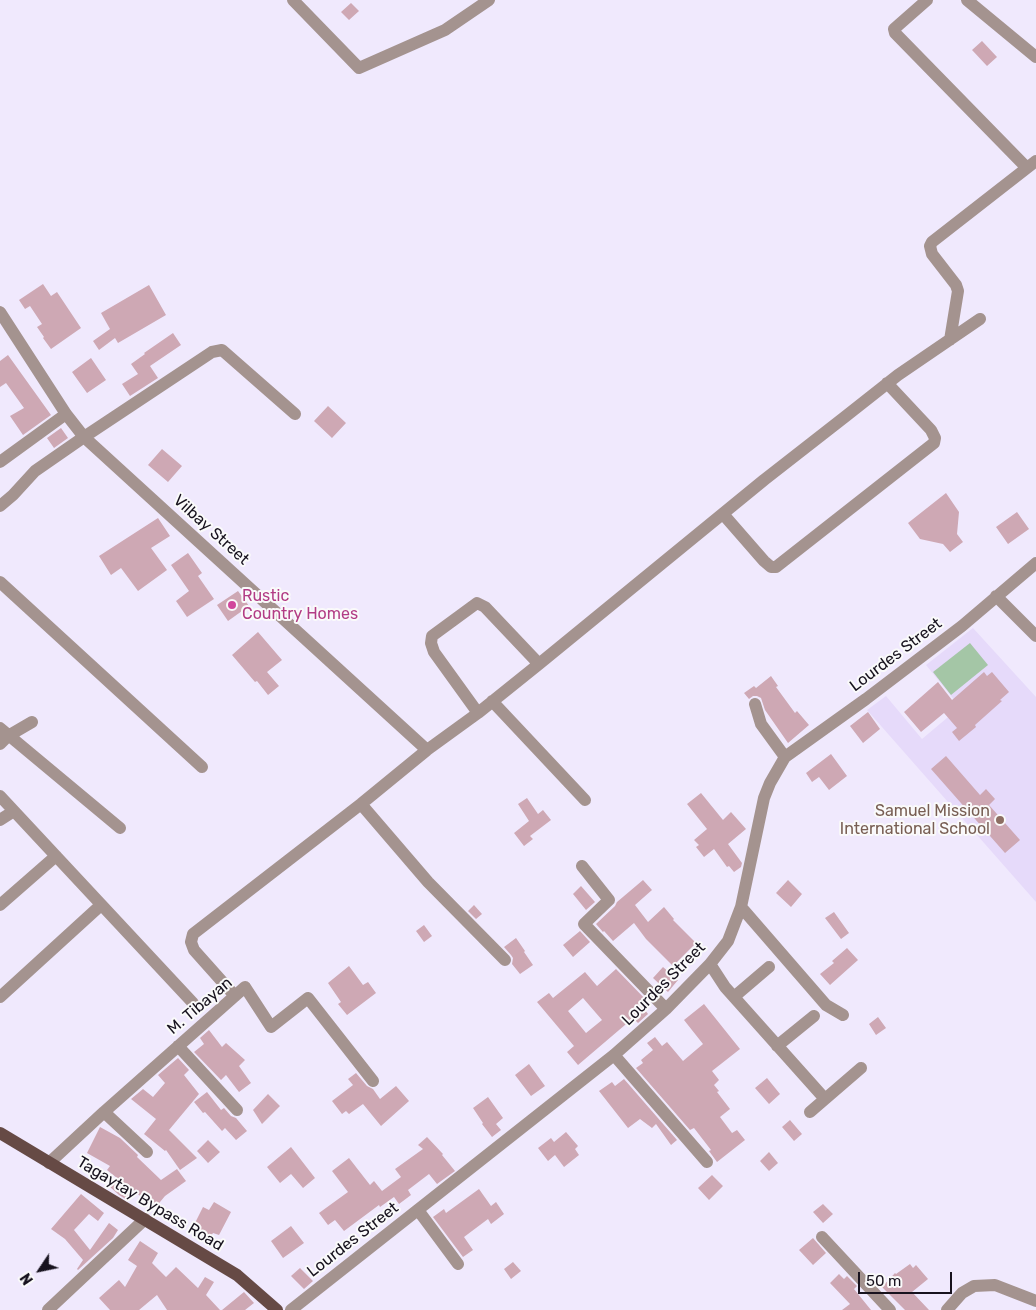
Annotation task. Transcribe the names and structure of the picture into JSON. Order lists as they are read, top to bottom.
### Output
{
  "streets": {
    "main road": ["Tagaytay Bypass Road"],
    "street": ["Vilbay Street", "Lourdes Street", "M. Tibayan"]
  },
  "crossings": [
    ["M. Tibayan", "Tagaytay Bypass Road"]
  ],
  "places": ["Rustic Country Homes", "Samuel Mission International School"],
  "scale_bar": "50 m",
  "north": "bottom left"
}
